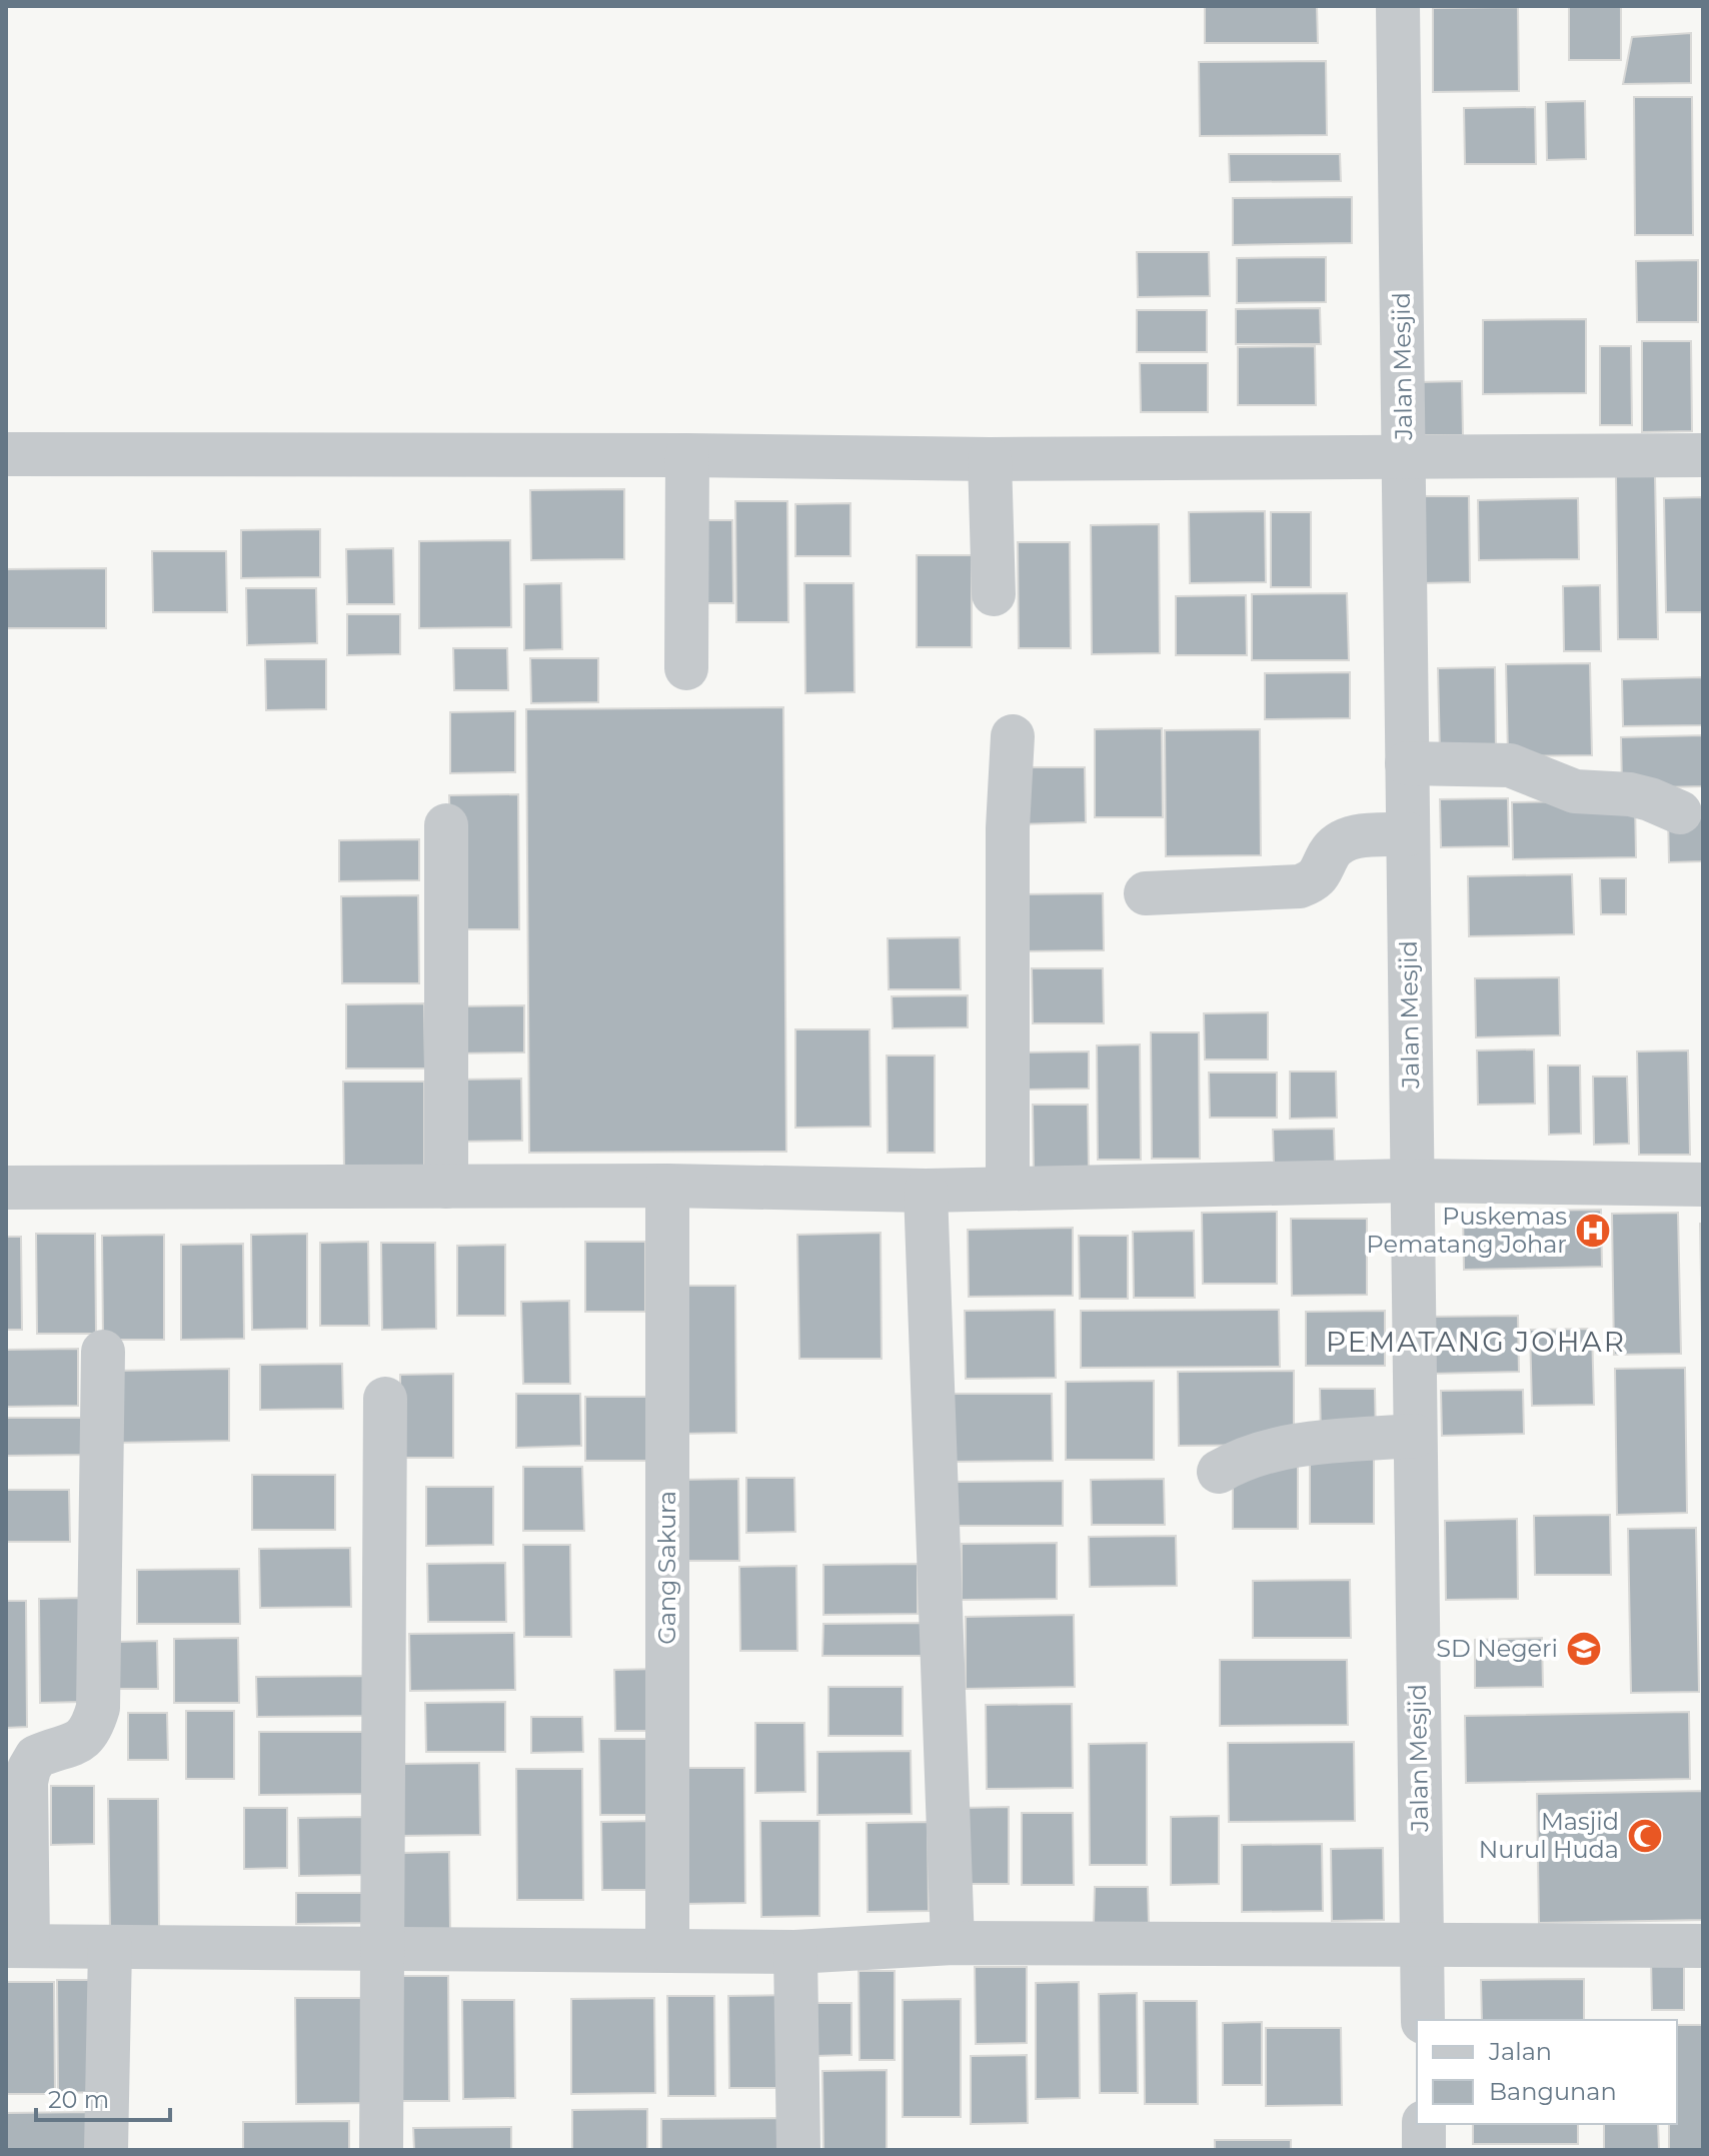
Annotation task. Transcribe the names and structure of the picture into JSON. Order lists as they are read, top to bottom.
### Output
{
  "streets": {
    "street": ["Jalan Mesjid", "Gang Sakura"]
  },
  "districts": ["PEMATANG JOHAR"],
  "places": {
    "hospital": ["Puskemas Pematang Johar"],
    "school or university": ["SD Negeri"],
    "mosque": ["Masjid Nurul Huda"]
  },
  "legend": ["Jalan", "Bangunan"],
  "scale_bar": "20 m"
}
